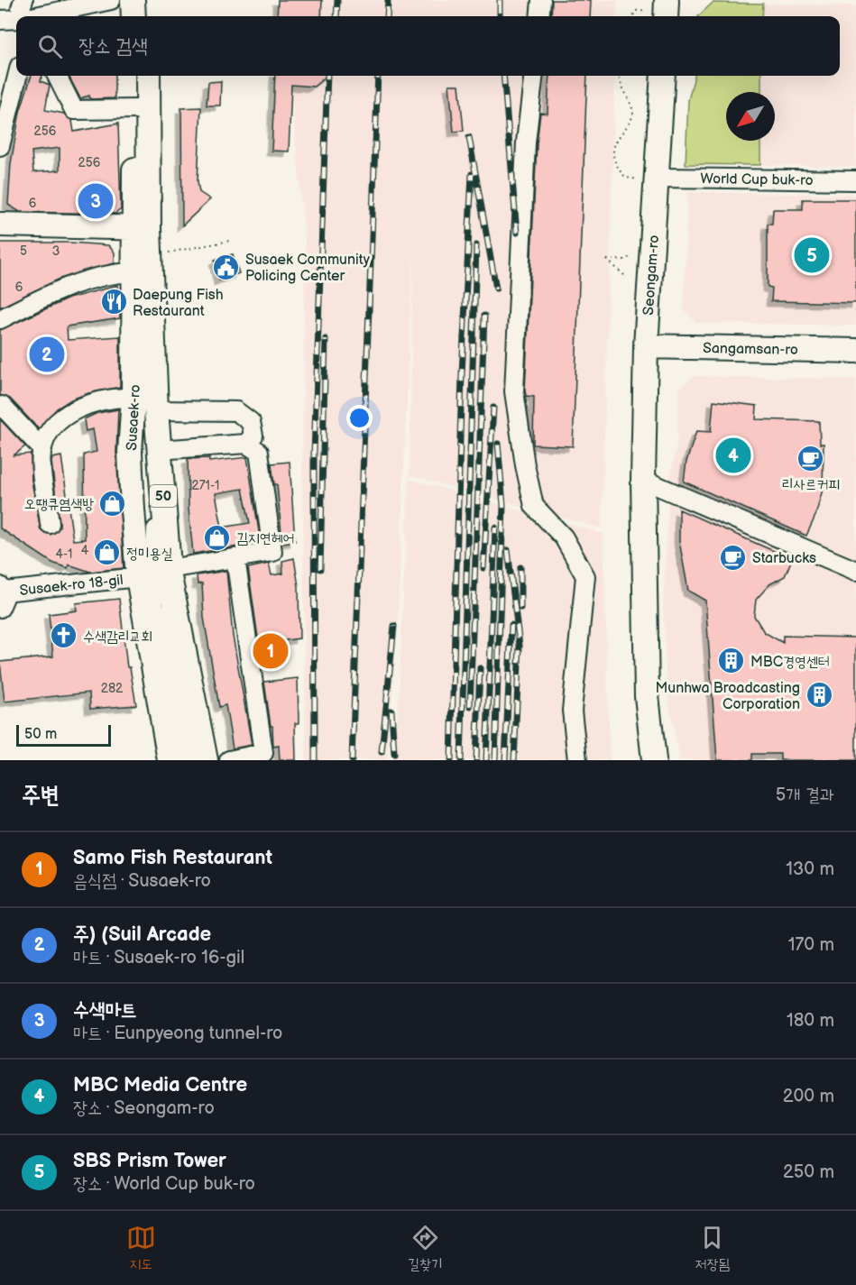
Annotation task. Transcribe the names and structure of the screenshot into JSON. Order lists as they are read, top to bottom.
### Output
{
  "streets": {
    "main road": [
      "Seongam-ro",
      "Sangamsan-ro",
      "Susaek-ro",
      "50"
    ],
    "street": ["World Cup buk-ro", "Susaek-ro 18-gil"]
  },
  "crossings": [
    ["World Cup buk-ro", "Seongam-ro"],
    ["Seongam-ro", "Sangamsan-ro"],
    ["Susaek-ro", "Susaek-ro 18-gil"]
  ],
  "places": {
    "public building": ["Susaek Community Policing Center"],
    "restaurant": ["Daepung Fish Restaurant"],
    "cafe": ["리사르커피", "Starbucks"],
    "shop": ["오땡큐염색방", "김지연헤어", "정미용실"],
    "church": ["수색감리교회"],
    "building": ["MBC경영센터", "Munhwa Broadcasting Corporation"]
  },
  "house_numbers": [
    "256",
    "256",
    "6",
    "5",
    "3",
    "6",
    "271-1",
    "4",
    "4-1",
    "282"
  ],
  "scale_bar": "50 m",
  "north": "bottom left",
  "page": {
    "search": "장소 검색",
    "pins": [
      "3",
      "5",
      "2",
      "4",
      "1"
    ],
    "scale": "50 m",
    "heading": ["주변", "5개 결과"],
    "list": [
      {
        "mark": "1",
        "name": "Samo Fish Restaurant",
        "note": "음식점 · Susaek-ro",
        "value": "130 m"
      },
      {
        "mark": "2",
        "name": "주) (Suil Arcade",
        "note": "마트 · Susaek-ro 16-gil",
        "value": "170 m"
      },
      {
        "mark": "3",
        "name": "수색마트",
        "note": "마트 · Eunpyeong tunnel-ro",
        "value": "180 m"
      },
      {
        "mark": "4",
        "name": "MBC Media Centre",
        "note": "장소 · Seongam-ro",
        "value": "200 m"
      },
      {
        "mark": "5",
        "name": "SBS Prism Tower",
        "note": "장소 · World Cup buk-ro",
        "value": "250 m"
      }
    ],
    "nav": ["지도", "길찾기", "저장됨"]
  }
}
